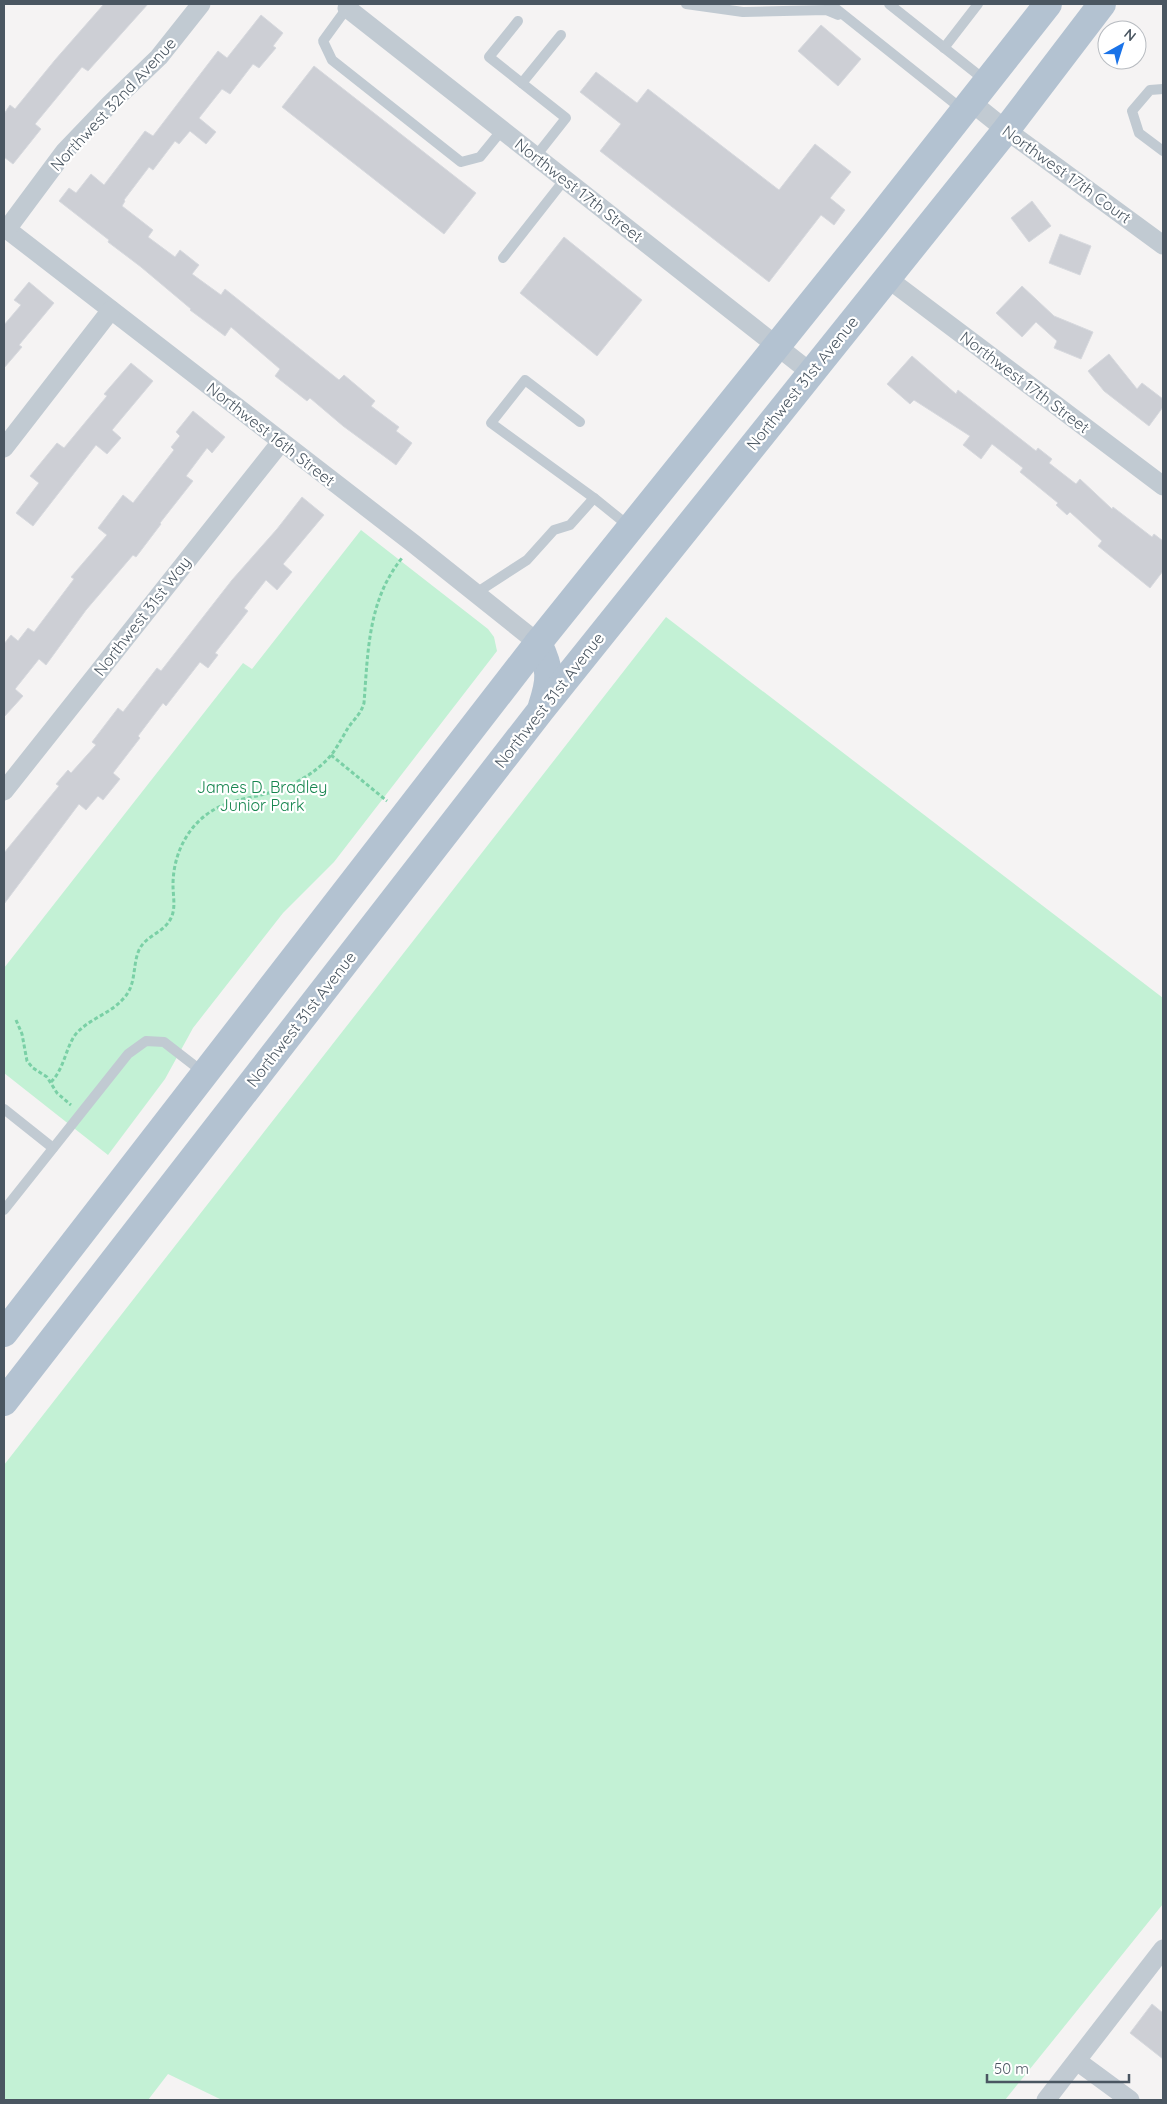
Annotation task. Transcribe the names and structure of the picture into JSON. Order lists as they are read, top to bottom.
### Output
{
  "streets": {
    "main road": ["Northwest 31st Avenue"],
    "street": [
      "Northwest 32nd Avenue",
      "Northwest 17th Court",
      "Northwest 17th Street",
      "Northwest 16th Street",
      "Northwest 31st Way"
    ]
  },
  "crossings": [
    ["Northwest 32nd Avenue", "Northwest 16th Street"],
    ["Northwest 17th Court", "Northwest 31st Avenue"],
    ["Northwest 17th Street", "Northwest 31st Avenue"],
    ["Northwest 16th Street", "Northwest 31st Way"]
  ],
  "parks": ["James D. Bradley Junior Park"],
  "scale_bar": "50 m",
  "north": "top right"
}
